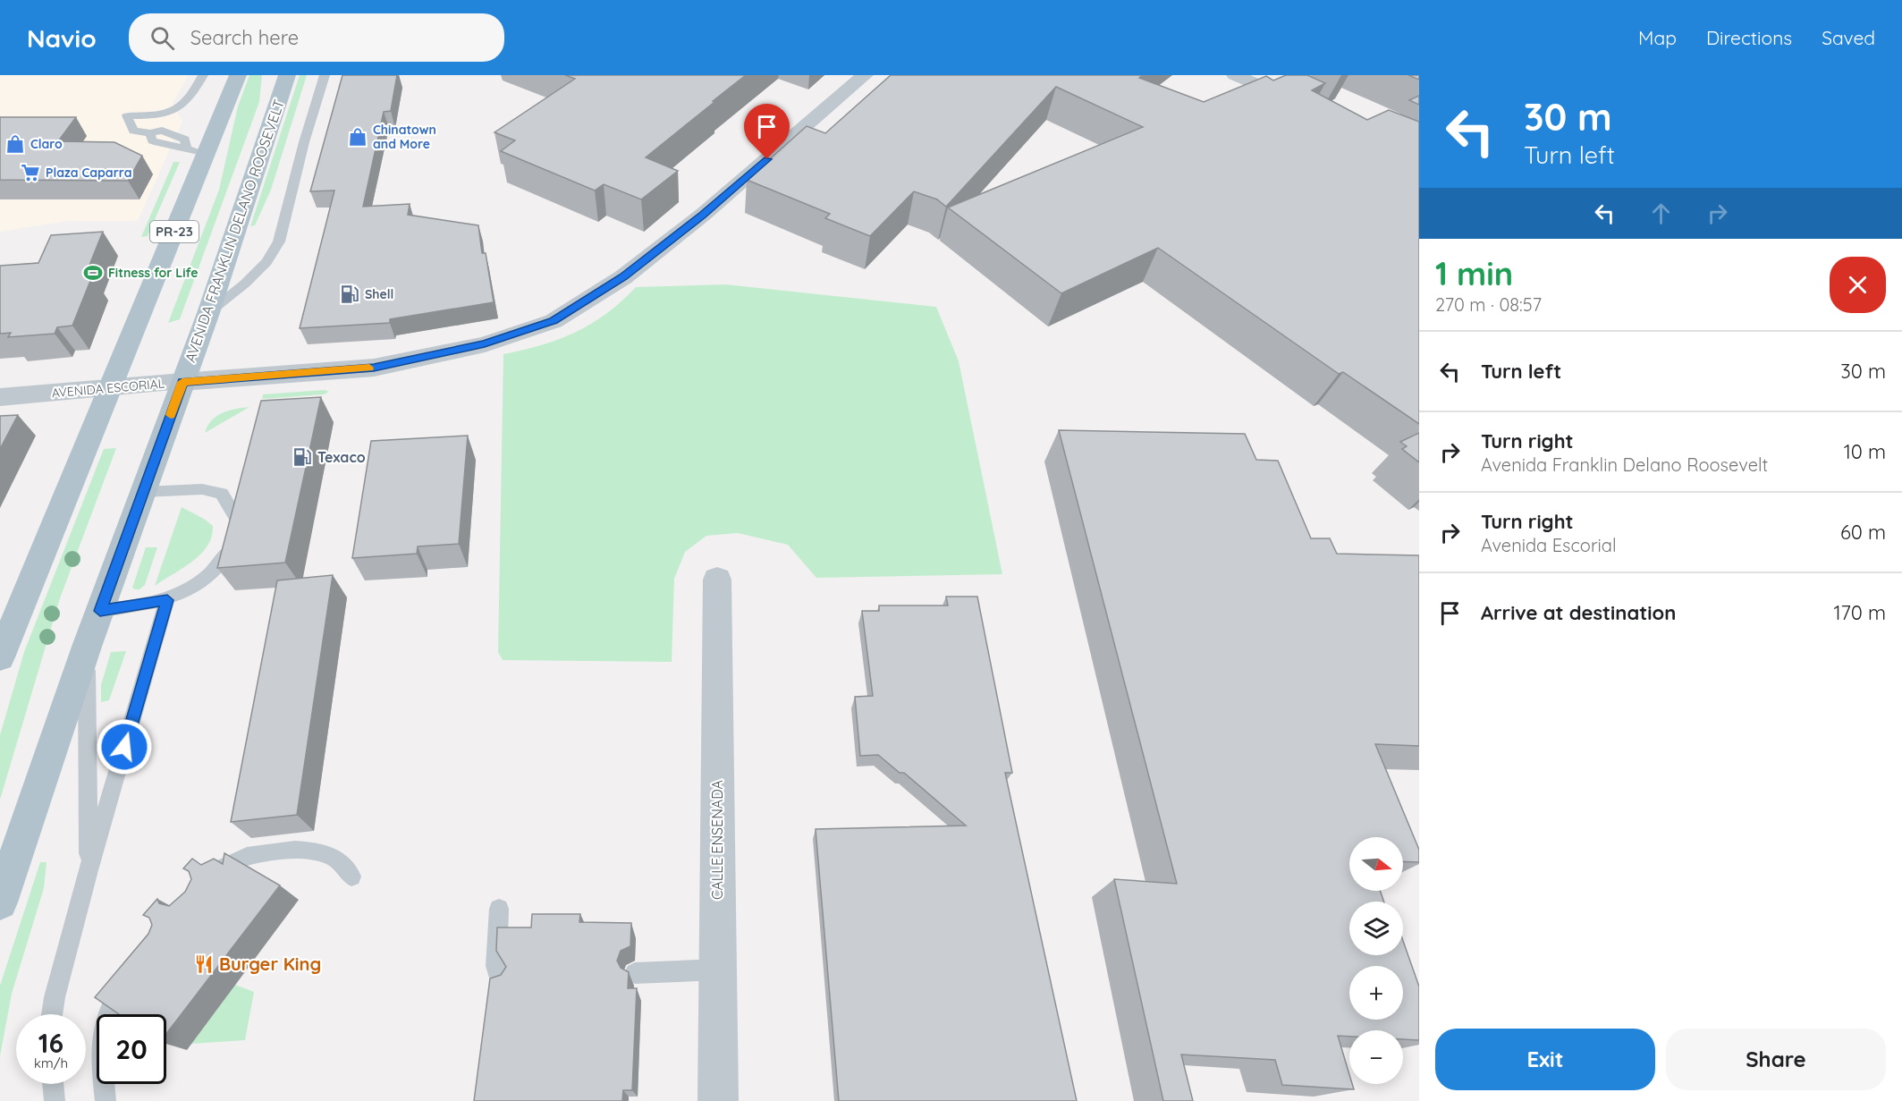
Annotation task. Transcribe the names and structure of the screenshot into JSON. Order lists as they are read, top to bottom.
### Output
{
  "streets": {
    "main road": ["AVENIDA FRANKLIN DELANO ROOSEVELT", "PR-23"],
    "street": ["AVENIDA ESCORIAL", "CALLE ENSENADA"]
  },
  "crossings": [
    ["AVENIDA FRANKLIN DELANO ROOSEVELT", "AVENIDA ESCORIAL"],
    ["PR-23", "AVENIDA ESCORIAL"]
  ],
  "places": {
    "shop": ["Chinatown and More", "Claro"],
    "supermarket": ["Plaza Caparra"],
    "sports": ["Fitness for Life"],
    "fuel station": ["Shell", "Texaco"],
    "restaurant": ["Burger King"]
  },
  "north": "right",
  "page": {
    "header": "Navio",
    "search": "Search here",
    "nav": ["Map", "Directions", "Saved"],
    "turn": ["30 m", "Turn left"],
    "heading": ["1 min", "270 m · 08:57"],
    "list": [
      {
        "name": "Turn left",
        "value": "30 m"
      },
      {
        "name": "Turn right",
        "note": "Avenida Franklin Delano Roosevelt",
        "value": "10 m"
      },
      {
        "name": "Turn right",
        "note": "Avenida Escorial",
        "value": "60 m"
      },
      {
        "name": "Arrive at destination",
        "value": "170 m"
      }
    ],
    "map_buttons": ["+", "−"],
    "speed": "16 km/h",
    "limit": "20",
    "buttons": ["Exit", "Share"]
  }
}
